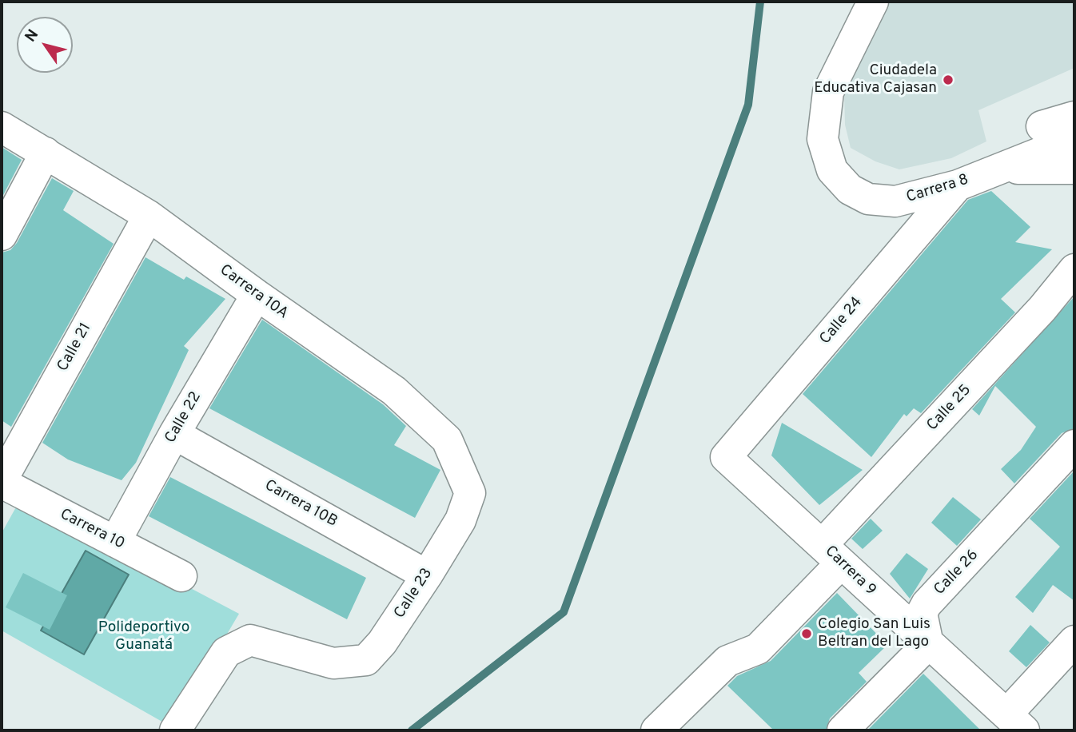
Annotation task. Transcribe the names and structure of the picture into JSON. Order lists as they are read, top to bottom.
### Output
{
  "streets": {
    "street": [
      "Carrera 8",
      "Carrera 10A",
      "Calle 24",
      "Calle 21",
      "Calle 25",
      "Calle 22",
      "Carrera 10B",
      "Carrera 10",
      "Carrera 9",
      "Calle 26",
      "Calle 23"
    ]
  },
  "crossings": [
    ["Carrera 8", "Calle 24"],
    ["Carrera 10A", "Calle 21"],
    ["Carrera 10A", "Calle 22"],
    ["Carrera 10A", "Calle 23"],
    ["Calle 24", "Carrera 9"],
    ["Calle 21", "Carrera 10"],
    ["Calle 25", "Carrera 9"],
    ["Calle 22", "Carrera 10B"],
    ["Calle 22", "Carrera 10"],
    ["Carrera 10B", "Calle 23"],
    ["Carrera 9", "Calle 26"]
  ],
  "parks": ["Polideportivo Guanatá"],
  "places": ["Ciudadela Educativa Cajasan", "Colegio San Luis Beltran del Lago"],
  "north": "top left"
}
